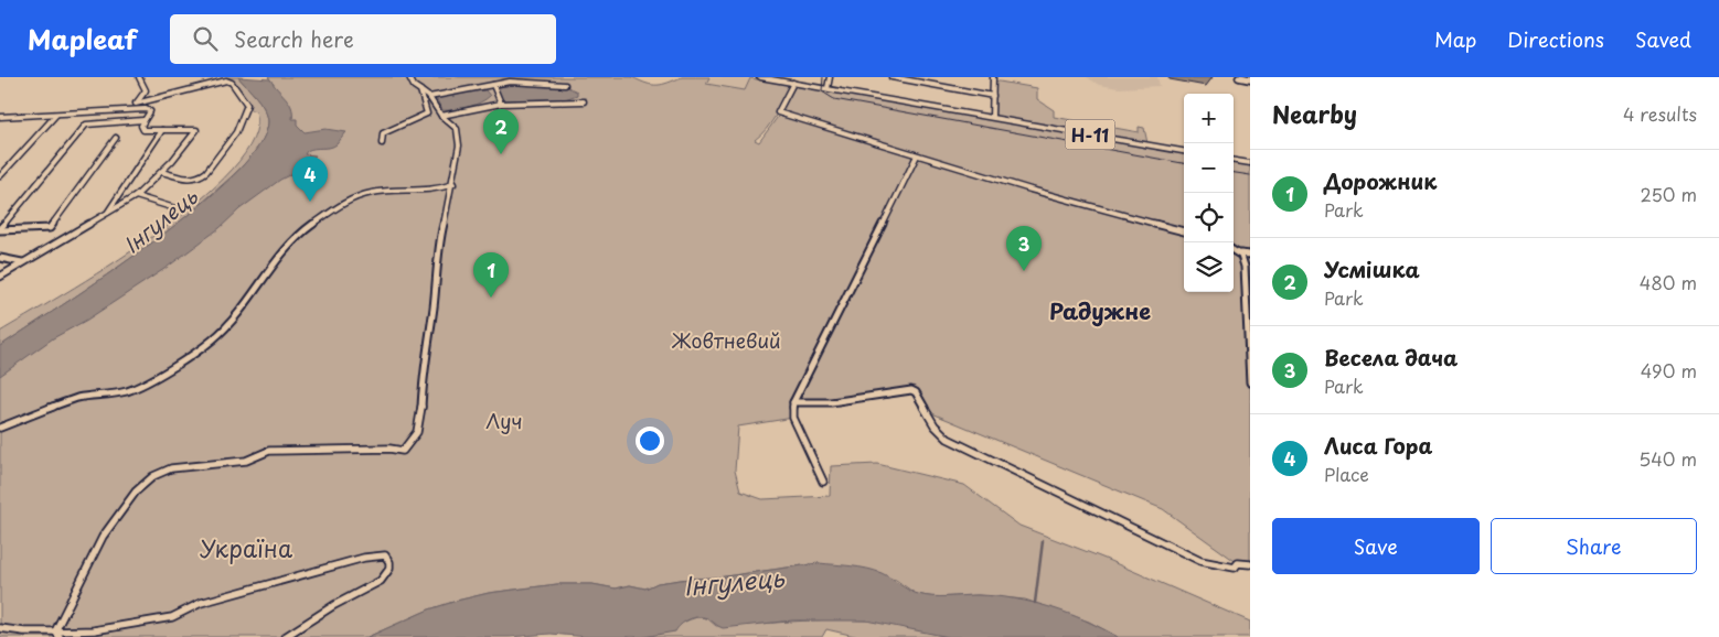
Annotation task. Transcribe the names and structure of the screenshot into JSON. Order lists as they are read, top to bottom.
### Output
{
  "streets": {
    "main road": ["Н-11"]
  },
  "districts": ["Радужне"],
  "water": ["Інгулець"],
  "parks": ["Жовтневий", "Луч", "Україна"],
  "page": {
    "header": "Mapleaf",
    "search": "Search here",
    "nav": ["Map", "Directions", "Saved"],
    "heading": ["Nearby", "4 results"],
    "map_buttons": ["+", "−"],
    "pins": [
      "2",
      "4",
      "3",
      "1"
    ],
    "list": [
      {
        "mark": "1",
        "name": "Дорожник",
        "note": "Park",
        "value": "250 m"
      },
      {
        "mark": "2",
        "name": "Усмішка",
        "note": "Park",
        "value": "480 m"
      },
      {
        "mark": "3",
        "name": "Весела дача",
        "note": "Park",
        "value": "490 m"
      },
      {
        "mark": "4",
        "name": "Лиса Гора",
        "note": "Place",
        "value": "540 m"
      }
    ],
    "buttons": ["Save", "Share"]
  }
}
